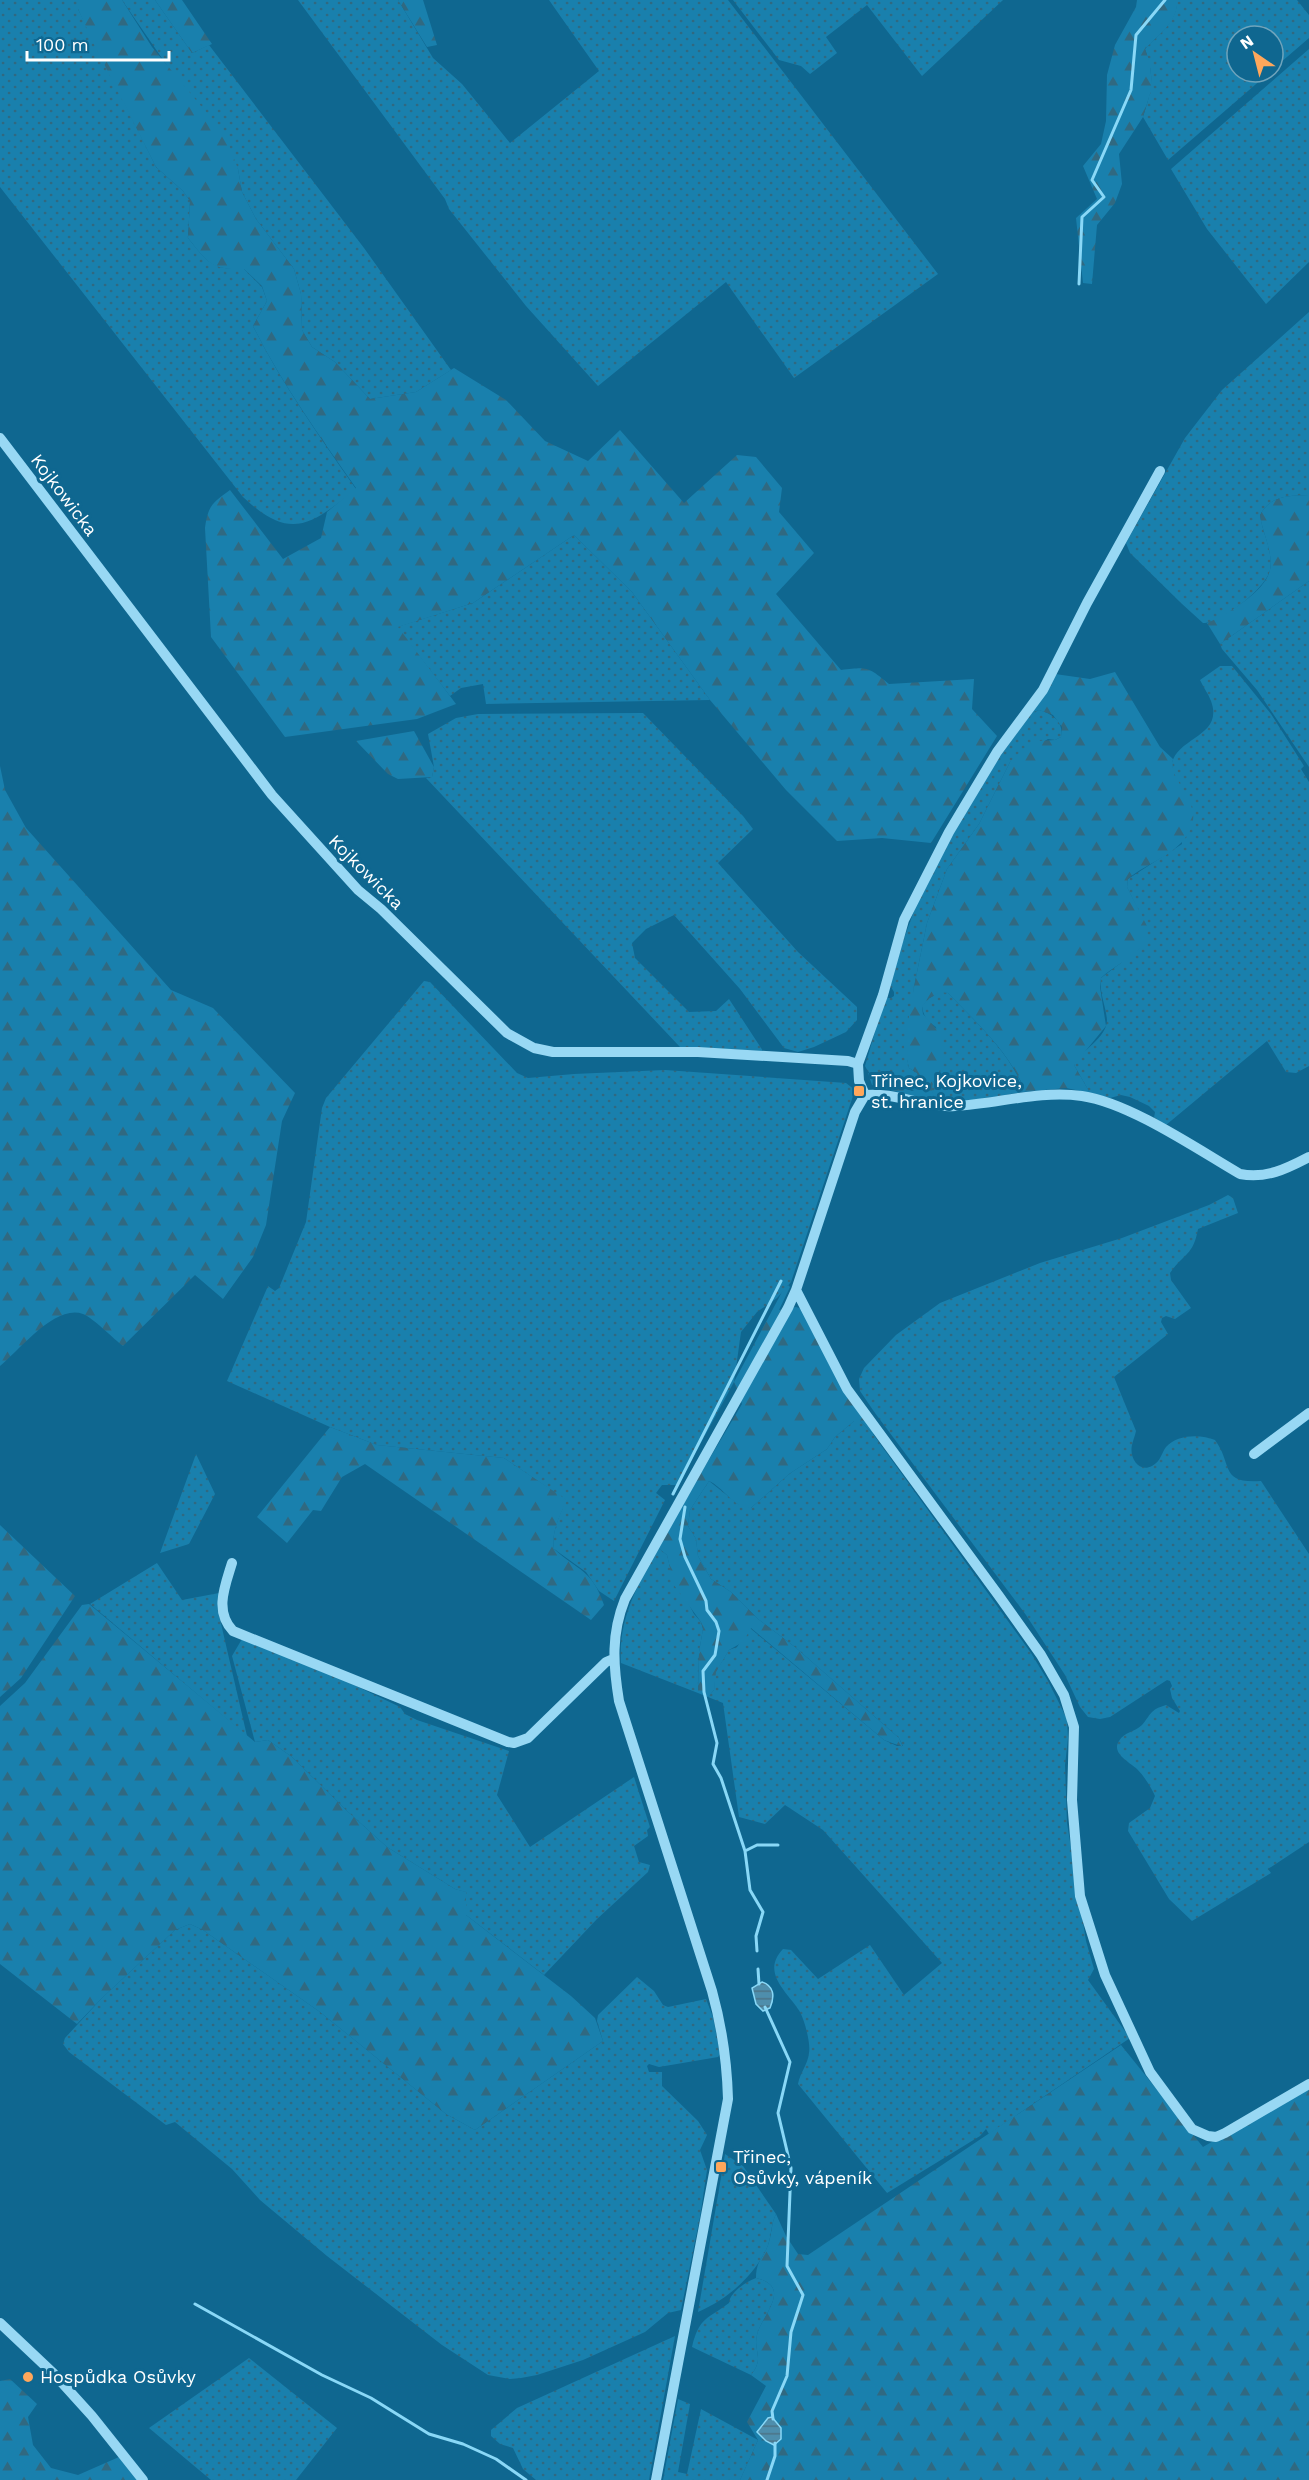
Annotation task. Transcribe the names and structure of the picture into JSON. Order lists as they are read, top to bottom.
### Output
{
  "streets": {
    "street": ["Kojkowicka"]
  },
  "places": {
    "transit": ["Třinec, Kojkovice, st. hranice", "Třinec, Osůvky, vápeník"],
    "other": ["Hospůdka Osůvky"]
  },
  "scale_bar": "100 m",
  "north": "top left"
}
